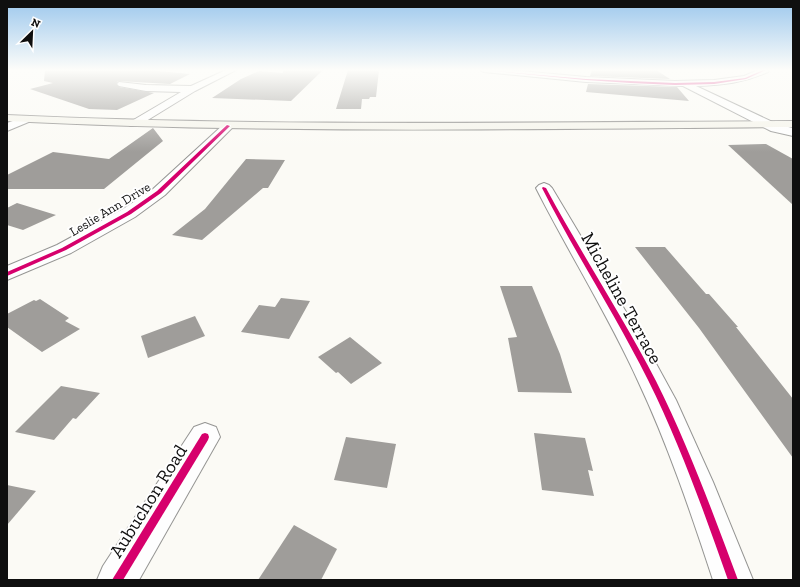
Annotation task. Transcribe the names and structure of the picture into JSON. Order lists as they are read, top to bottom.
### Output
{
  "streets": {
    "street": ["Leslie Ann Drive", "Micheline Terrace", "Aubuchon Road"]
  },
  "north": "top right"
}
